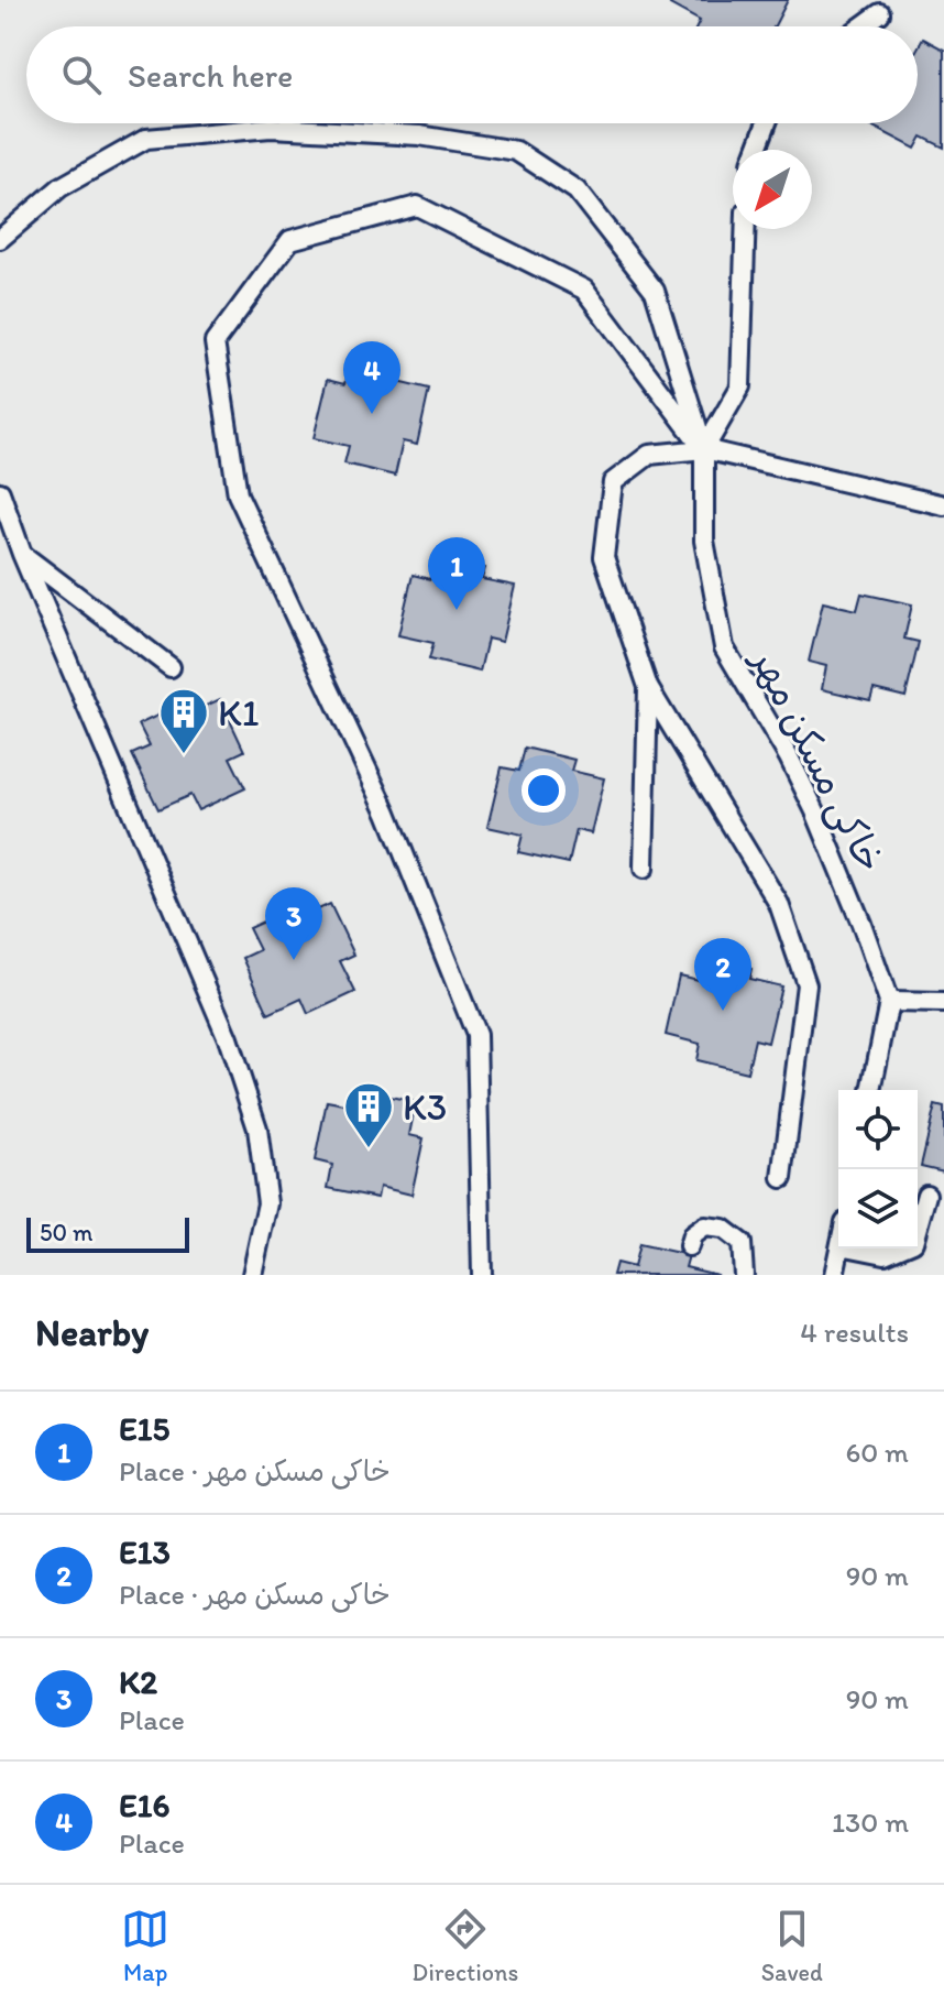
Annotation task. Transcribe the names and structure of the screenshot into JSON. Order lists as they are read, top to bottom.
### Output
{
  "streets": {
    "street": ["خاکی مسکن مهر"]
  },
  "places": {
    "building": ["K1", "K3"]
  },
  "scale_bar": "50 m",
  "north": "bottom left",
  "page": {
    "search": "Search here",
    "pins": [
      "4",
      "1",
      "3",
      "2"
    ],
    "scale": "50 m",
    "heading": ["Nearby", "4 results"],
    "list": [
      {
        "mark": "1",
        "name": "E15",
        "note": "Place · خاکی مسکن مهر",
        "value": "60 m"
      },
      {
        "mark": "2",
        "name": "E13",
        "note": "Place · خاکی مسکن مهر",
        "value": "90 m"
      },
      {
        "mark": "3",
        "name": "K2",
        "note": "Place",
        "value": "90 m"
      },
      {
        "mark": "4",
        "name": "E16",
        "note": "Place",
        "value": "130 m"
      }
    ],
    "nav": ["Map", "Directions", "Saved"]
  }
}
